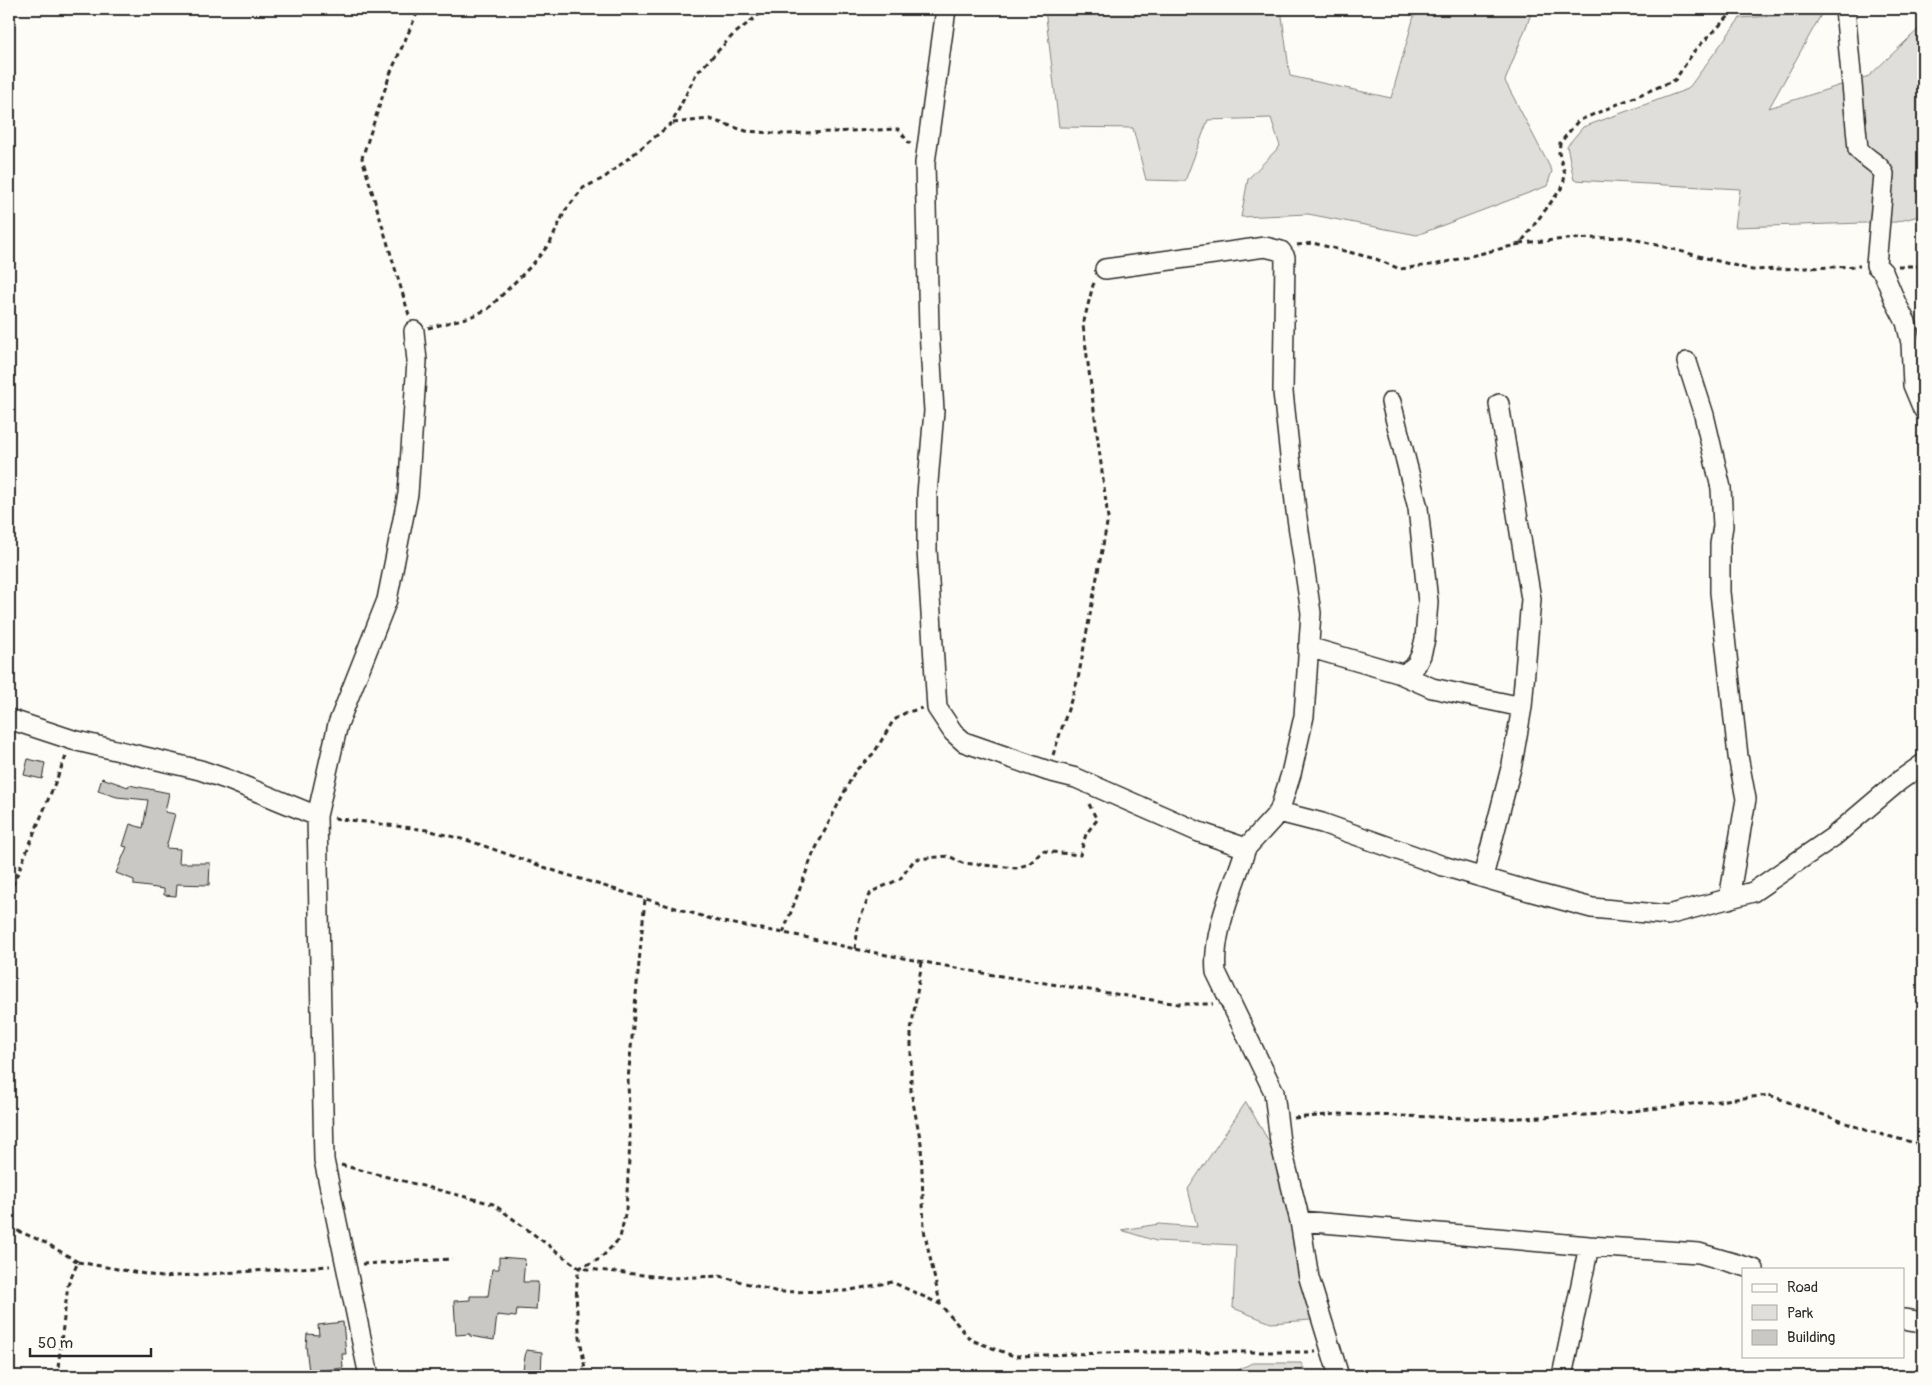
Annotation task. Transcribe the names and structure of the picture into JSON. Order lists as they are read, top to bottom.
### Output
{
  "legend": ["Road", "Park", "Building"],
  "scale_bar": "50 m"
}
